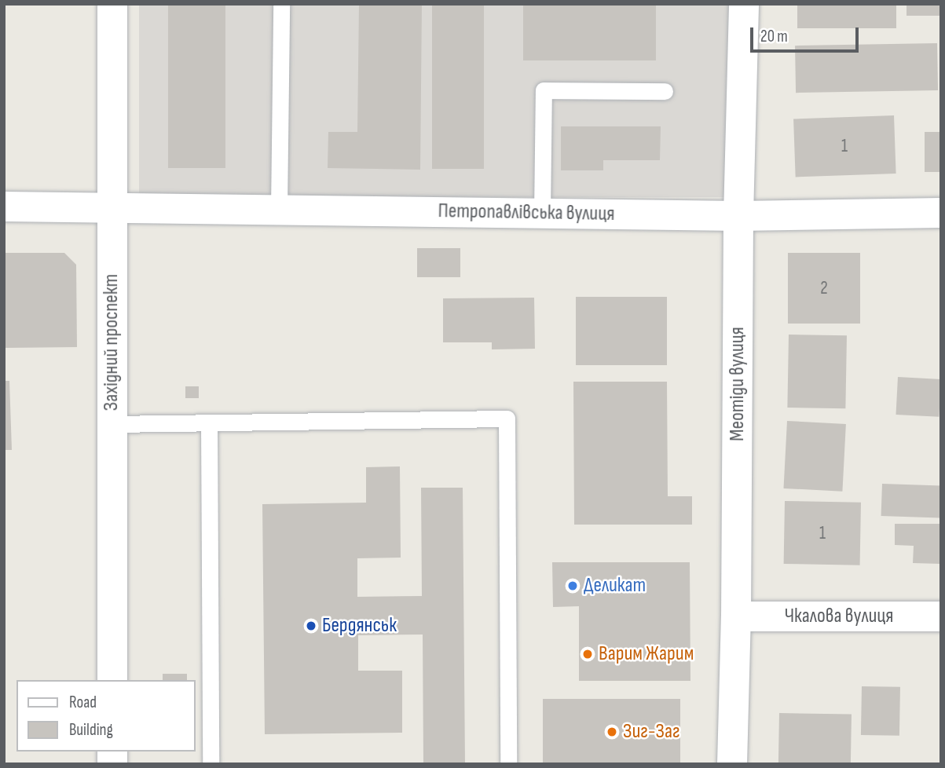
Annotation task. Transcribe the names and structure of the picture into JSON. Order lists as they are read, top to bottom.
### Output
{
  "streets": {
    "street": [
      "Петропавлівська вулиця",
      "Західний проспект",
      "Меотіди вулиця",
      "Чкалова вулиця"
    ]
  },
  "crossings": [
    ["Петропавлівська вулиця", "Західний проспект"],
    ["Петропавлівська вулиця", "Меотіди вулиця"],
    ["Меотіди вулиця", "Чкалова вулиця"]
  ],
  "places": [
    "Деликат",
    "Бердянськ",
    "Варим Жарим",
    "Зиг-Заг"
  ],
  "house_numbers": ["1", "2", "1"],
  "legend": ["Road", "Building"],
  "scale_bar": "20 m"
}
